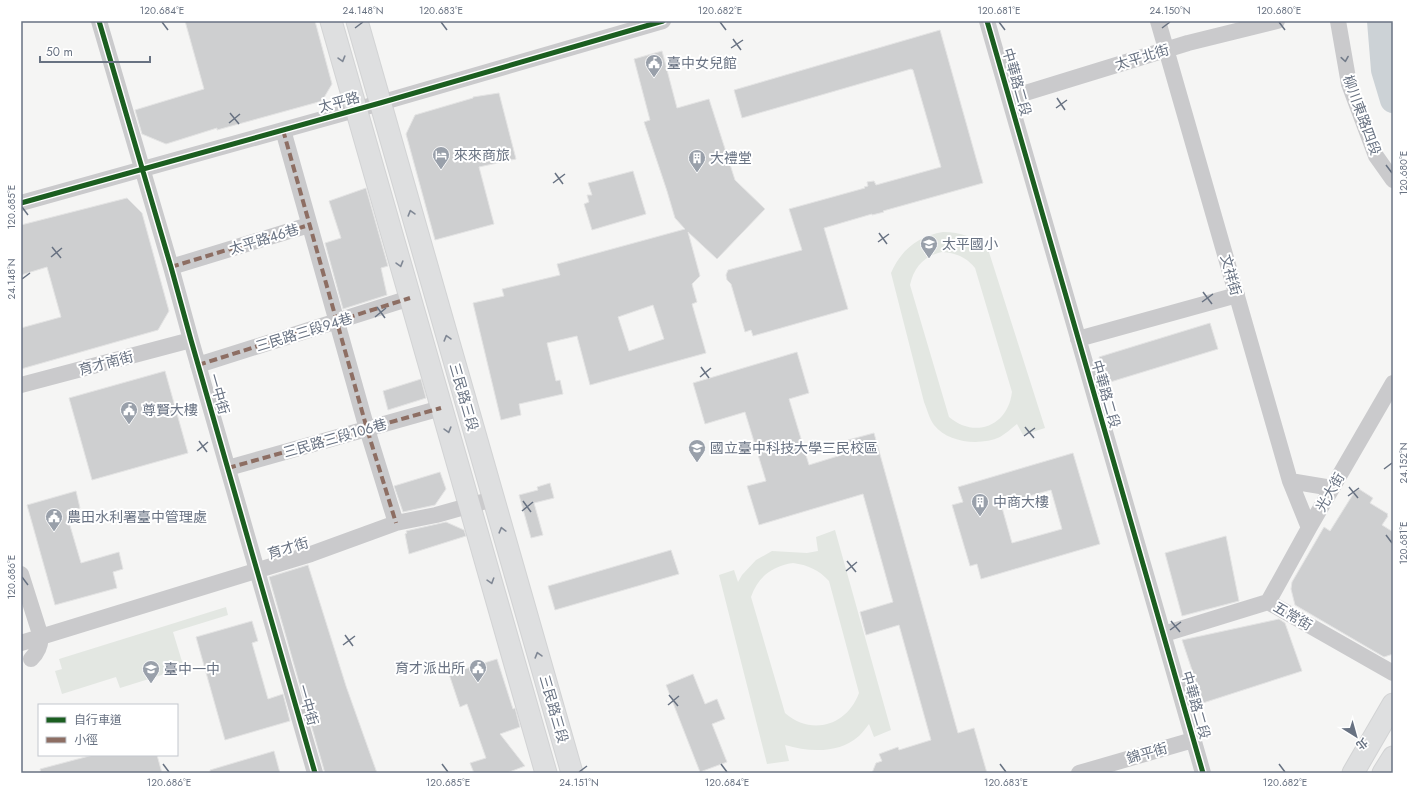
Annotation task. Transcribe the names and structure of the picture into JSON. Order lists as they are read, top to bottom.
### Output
{
  "streets": {
    "main road": ["三民路三段"],
    "street": [
      "太平北街",
      "中華路二段",
      "太平路",
      "柳川東路四段",
      "太平路46巷",
      "文祥街",
      "三民路三段94巷",
      "育才南街",
      "一中街",
      "三民路三段106巷",
      "光大街",
      "育才街",
      "五常街",
      "錦平街"
    ]
  },
  "crossings": [
    ["太平北街", "中華路二段"],
    ["太平北街", "文祥街"],
    ["中華路二段", "五常街"],
    ["中華路二段", "錦平街"],
    ["太平路", "太平路46巷"],
    ["太平路", "一中街"],
    ["太平路", "三民路三段"],
    ["太平路46巷", "一中街"],
    ["文祥街", "光大街"],
    ["三民路三段94巷", "一中街"],
    ["三民路三段94巷", "三民路三段"],
    ["育才南街", "一中街"],
    ["一中街", "三民路三段106巷"],
    ["一中街", "育才街"],
    ["三民路三段", "三民路三段106巷"],
    ["三民路三段", "育才街"],
    ["光大街", "五常街"]
  ],
  "one_way": ["柳川東路四段"],
  "places": {
    "public building": [
      "臺中女兒館",
      "尊賢大樓",
      "農田水利署臺中管理處",
      "育才派出所"
    ],
    "hotel": ["來來商旅"],
    "building": ["大禮堂", "中商大樓"],
    "school or university": ["太平國小", "國立臺中科技大學三民校區", "臺中一中"]
  },
  "legend": ["自行車道", "小徑"],
  "scale_bar": "50 m",
  "north": "bottom right",
  "coordinates": [
    "120.684°E",
    "24.148°N",
    "120.683°E",
    "120.682°E",
    "120.681°E",
    "24.150°N",
    "120.680°E",
    "120.685°E",
    "24.152°N",
    "120.686°E",
    "24.151°N"
  ]
}
